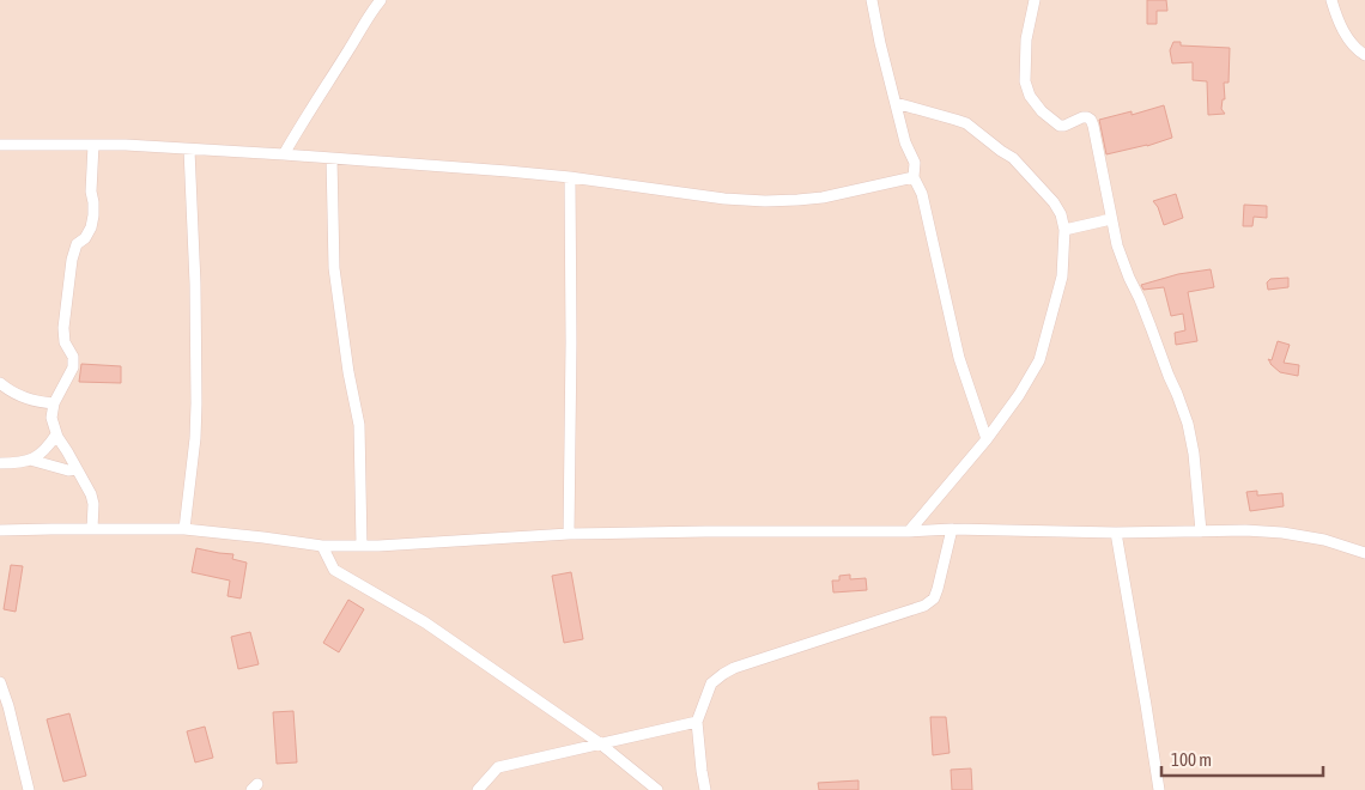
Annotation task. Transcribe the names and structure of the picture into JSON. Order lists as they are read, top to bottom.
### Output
{
  "scale_bar": "100 m"
}
